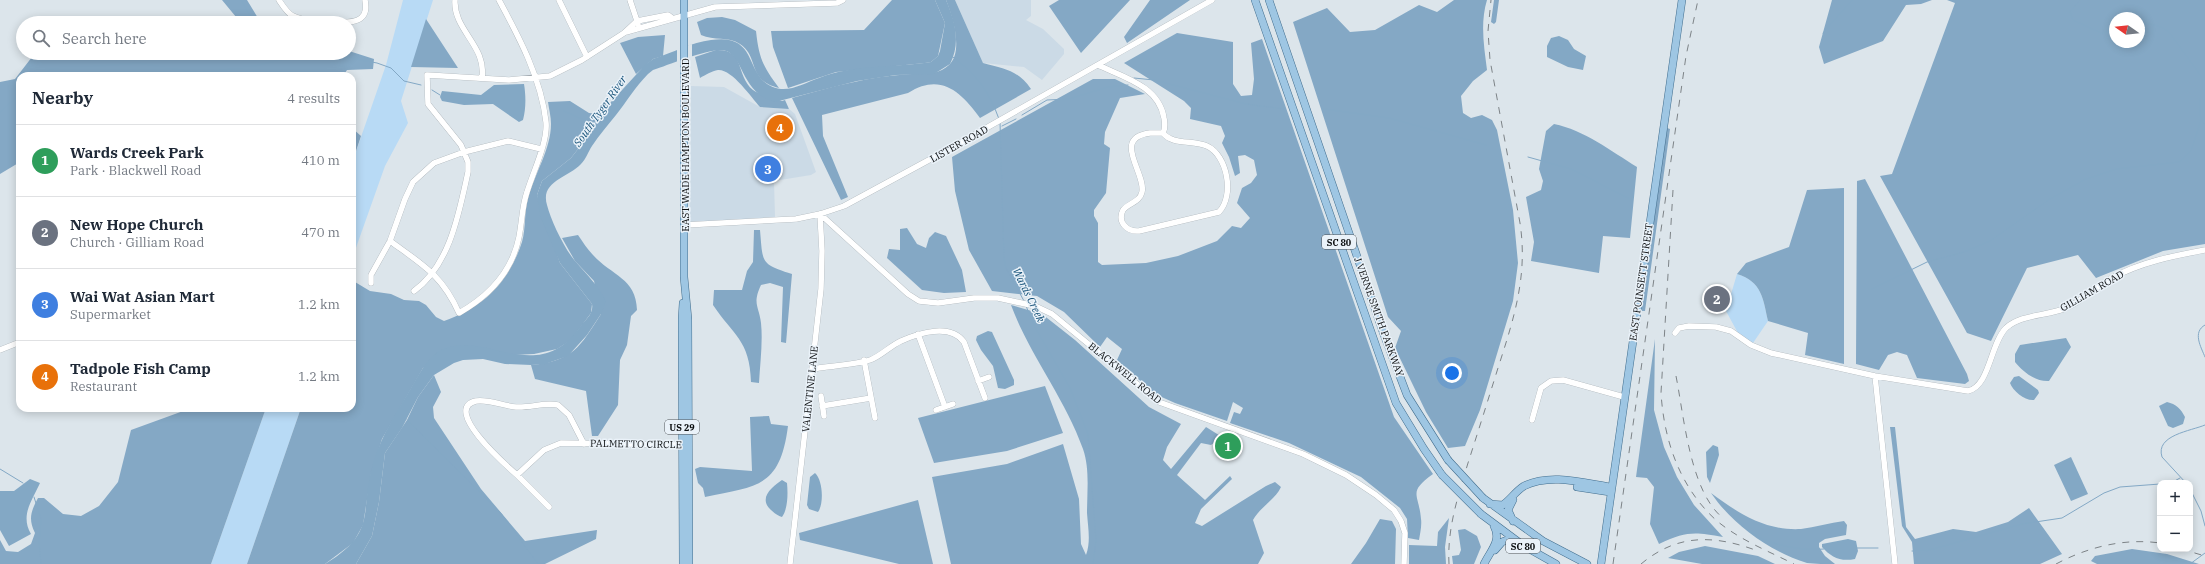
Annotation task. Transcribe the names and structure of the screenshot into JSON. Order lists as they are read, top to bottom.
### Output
{
  "streets": {
    "main road": [
      "EAST WADE HAMPTON BOULEVARD",
      "SC 80",
      "EAST POINSETT STREET",
      "J VERNE SMITH PARKWAY",
      "US 29"
    ],
    "street": [
      "LISTER ROAD",
      "GILLIAM ROAD",
      "BLACKWELL ROAD",
      "VALENTINE LANE",
      "PALMETTO CIRCLE"
    ]
  },
  "crossings": [
    ["LISTER ROAD", "EAST WADE HAMPTON BOULEVARD"],
    ["LISTER ROAD", "BLACKWELL ROAD"],
    ["LISTER ROAD", "VALENTINE LANE"],
    ["EAST WADE HAMPTON BOULEVARD", "PALMETTO CIRCLE"],
    ["BLACKWELL ROAD", "VALENTINE LANE"]
  ],
  "water": ["South Tyger River", "Wards Creek"],
  "north": "left",
  "page": {
    "search": "Search here",
    "heading": ["Nearby", "4 results"],
    "pins": [
      "4",
      "3",
      "2",
      "1"
    ],
    "list": [
      {
        "mark": "1",
        "name": "Wards Creek Park",
        "note": "Park · Blackwell Road",
        "value": "410 m"
      },
      {
        "mark": "2",
        "name": "New Hope Church",
        "note": "Church · Gilliam Road",
        "value": "470 m"
      },
      {
        "mark": "3",
        "name": "Wai Wat Asian Mart",
        "note": "Supermarket",
        "value": "1.2 km"
      },
      {
        "mark": "4",
        "name": "Tadpole Fish Camp",
        "note": "Restaurant",
        "value": "1.2 km"
      }
    ],
    "map_buttons": ["+", "−"]
  }
}
